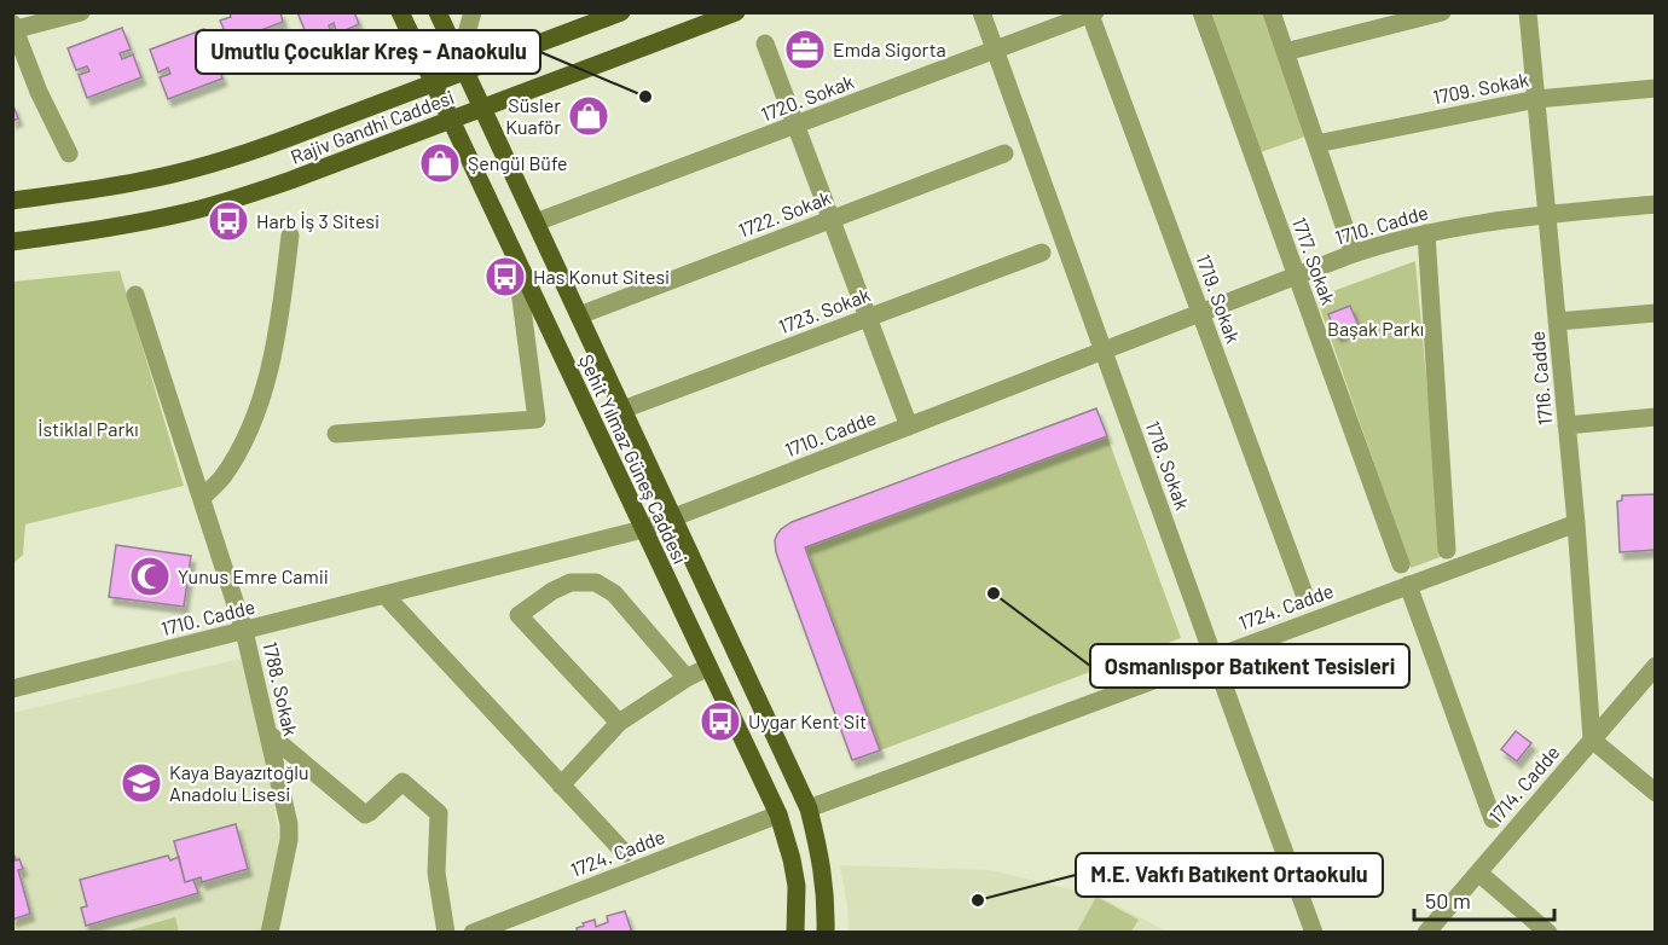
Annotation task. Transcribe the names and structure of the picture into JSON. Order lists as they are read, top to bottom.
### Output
{
  "streets": {
    "main road": ["Rajiv Gandhi Caddesi", "Şehit Yılmaz Güneş Caddesi"],
    "street": [
      "1709. Sokak",
      "1720. Sokak",
      "1722. Sokak",
      "1710. Cadde",
      "1717. Sokak",
      "1719. Sokak",
      "1723. Sokak",
      "1716. Cadde",
      "1718. Sokak",
      "1724. Cadde",
      "1788. Sokak",
      "1714. Cadde"
    ]
  },
  "crossings": [
    ["1709. Sokak", "1717. Sokak"],
    ["1709. Sokak", "1716. Cadde"],
    ["1720. Sokak", "1719. Sokak"],
    ["1720. Sokak", "Şehit Yılmaz Güneş Caddesi"],
    ["1720. Sokak", "1718. Sokak"],
    ["Rajiv Gandhi Caddesi", "Şehit Yılmaz Güneş Caddesi"],
    ["1722. Sokak", "Şehit Yılmaz Güneş Caddesi"],
    ["1710. Cadde", "1717. Sokak"],
    ["1710. Cadde", "1719. Sokak"],
    ["1710. Cadde", "1716. Cadde"],
    ["1710. Cadde", "Şehit Yılmaz Güneş Caddesi"],
    ["1710. Cadde", "1718. Sokak"],
    ["1710. Cadde", "1788. Sokak"],
    ["1723. Sokak", "Şehit Yılmaz Güneş Caddesi"],
    ["1716. Cadde", "1724. Cadde"],
    ["1716. Cadde", "1714. Cadde"],
    ["Şehit Yılmaz Güneş Caddesi", "1724. Cadde"],
    ["1718. Sokak", "1724. Cadde"]
  ],
  "parks": ["Başak Parkı", "İstiklal Parkı"],
  "places": {
    "office": ["Emda Sigorta"],
    "other": ["Umutlu Çocuklar Kreş - Anaokulu", "Osmanlıspor Batıkent Tesisleri", "M.E. Vakfı Batıkent Ortaokulu"],
    "shop": ["Süsler Kuaför", "Şengül Büfe"],
    "bus stop": ["Harb İş 3 Sitesi", "Has Konut Sitesi", "Uygar Kent Sit"],
    "mosque": ["Yunus Emre Camii"],
    "school or university": ["Kaya Bayazıtoğlu Anadolu Lisesi"]
  },
  "scale_bar": "50 m"
}
